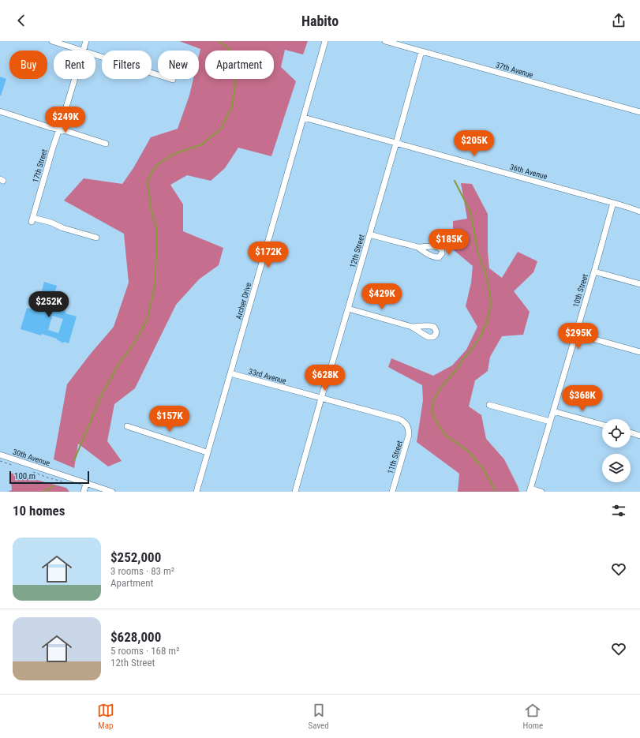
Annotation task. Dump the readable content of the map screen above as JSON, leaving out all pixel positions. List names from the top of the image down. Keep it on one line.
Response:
{"streets":{"street":["37th Avenue","17th Street","36th Avenue","12th Street","10th Street","Archer Drive","33rd Avenue","30th Avenue","11th Street"]},"crossings":[["37th Avenue","12th Street"],["36th Avenue","12th Street"],["36th Avenue","10th Street"],["36th Avenue","Archer Drive"],["12th Street","33rd Avenue"],["Archer Drive","33rd Avenue"],["33rd Avenue","11th Street"]],"scale_bar":"100 m","page":{"header":"Habito","chip":["Buy","Rent","Filters","New","Apartment"],"price":["$249K","$205K","$185K","$172K","$429K","$252K","$295K","$628K","$368K","$157K"],"scale":"100 m","heading":"10 homes","list":[{"name":"$252,000","note":"3 rooms · 83 m² · Apartment"},{"name":"$628,000","note":"5 rooms · 168 m² · 12th Street"}],"tabs":["Map","Saved","Home"]}}
